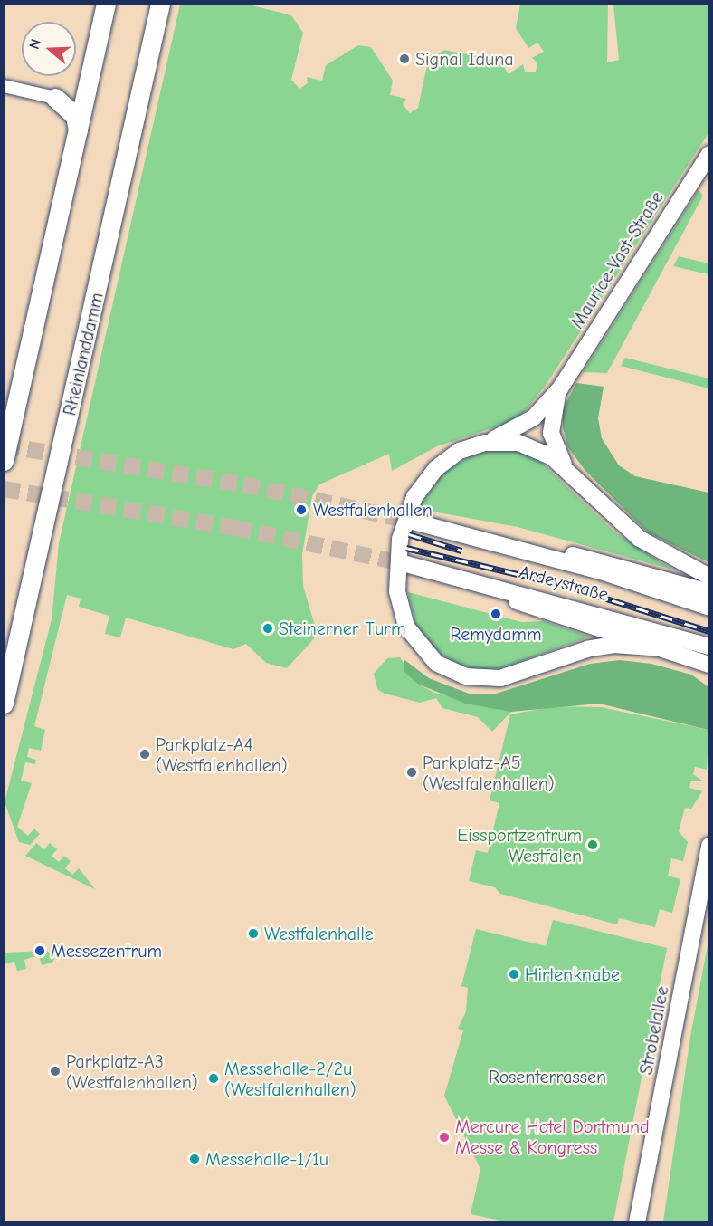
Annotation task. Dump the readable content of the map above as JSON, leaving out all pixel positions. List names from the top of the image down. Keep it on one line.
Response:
{"streets":{"main road":["Maurice-Vast-Straße","Rheinlanddamm","Ardeystraße","Strobelallee"]},"parks":["Rosenterrassen"],"places":["Signal Iduna","Westfalenhallen","Remydamm","Steinerner Turm","Parkplatz-A4 (Westfalenhallen)","Parkplatz-A5 (Westfalenhallen)","Eissportzentrum Westfalen","Westfalenhalle","Messezentrum","Hirtenknabe","Parkplatz-A3 (Westfalenhallen)","Messehalle-2/2u (Westfalenhallen)","Mercure Hotel Dortmund Messe & Kongress","Messehalle-1/1u"],"north":"left"}
